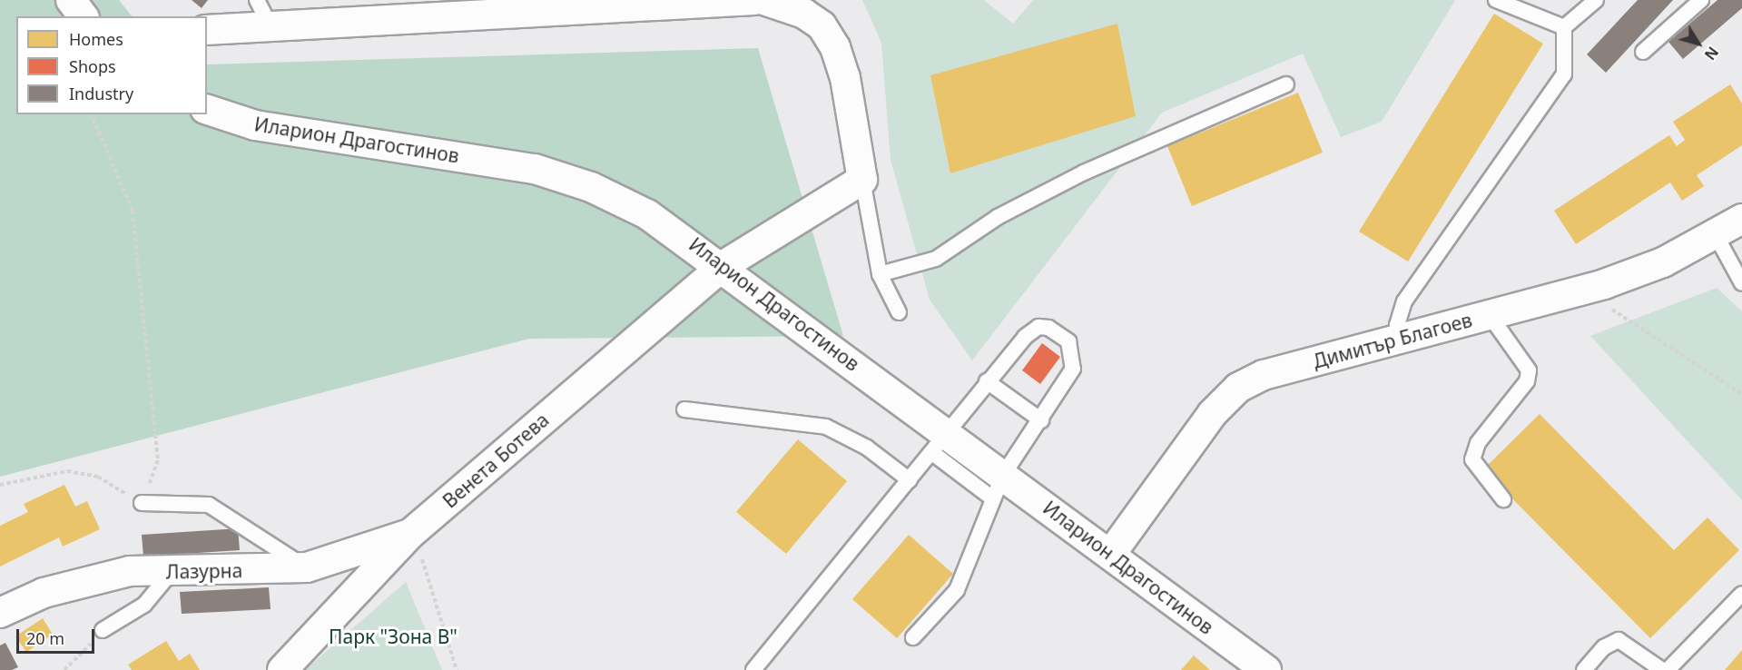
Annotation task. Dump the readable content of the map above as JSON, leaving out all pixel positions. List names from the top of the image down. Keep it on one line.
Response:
{"streets":{"street":["Иларион Драгостинов","Димитър Благоев","Венета Ботева","Лазурна"]},"crossings":[["Иларион Драгостинов","Димитър Благоев"],["Иларион Драгостинов","Венета Ботева"],["Венета Ботева","Лазурна"]],"parks":["Парк \"Зона В\""],"legend":["Homes","Shops","Industry"],"scale_bar":"20 m","north":"bottom right"}
